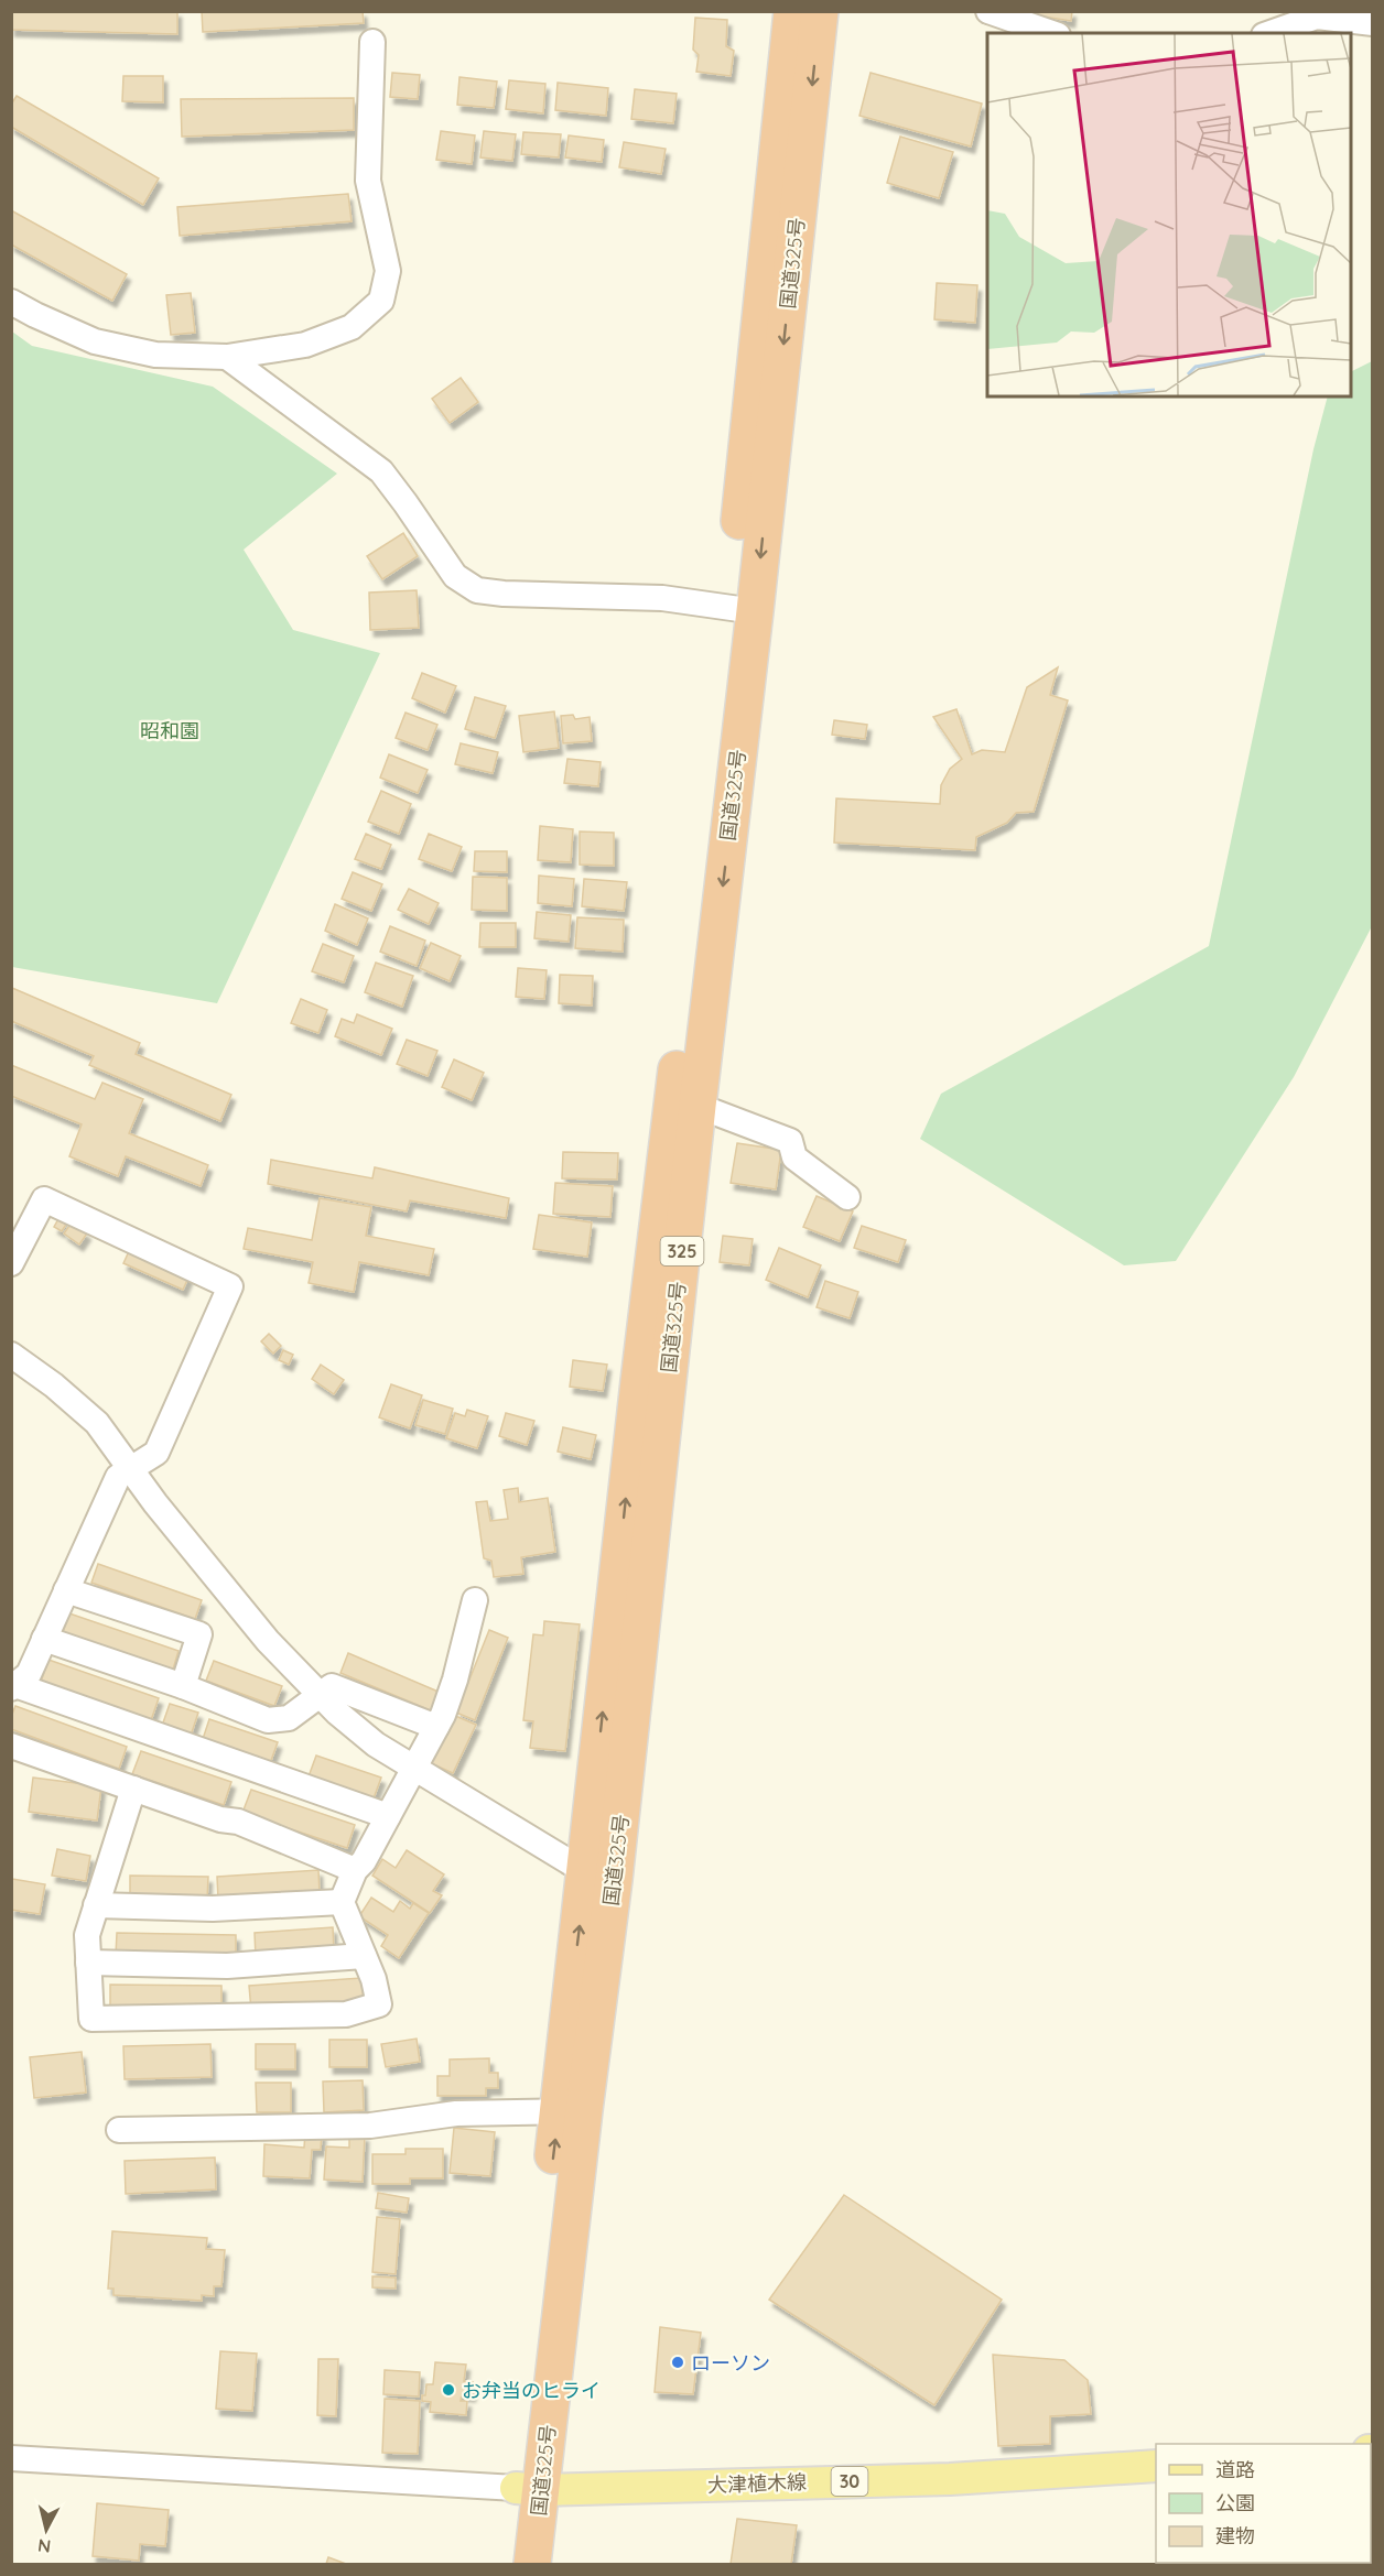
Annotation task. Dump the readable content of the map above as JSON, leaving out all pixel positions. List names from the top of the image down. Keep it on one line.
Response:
{"streets":{"highway":["国道325号","325"],"main road":["30","大津植木線"]},"crossings":[["国道325号","大津植木線"]],"parks":["昭和園"],"places":["ローソン","お弁当のヒライ"],"legend":["道路","公園","建物"],"north":"bottom"}
